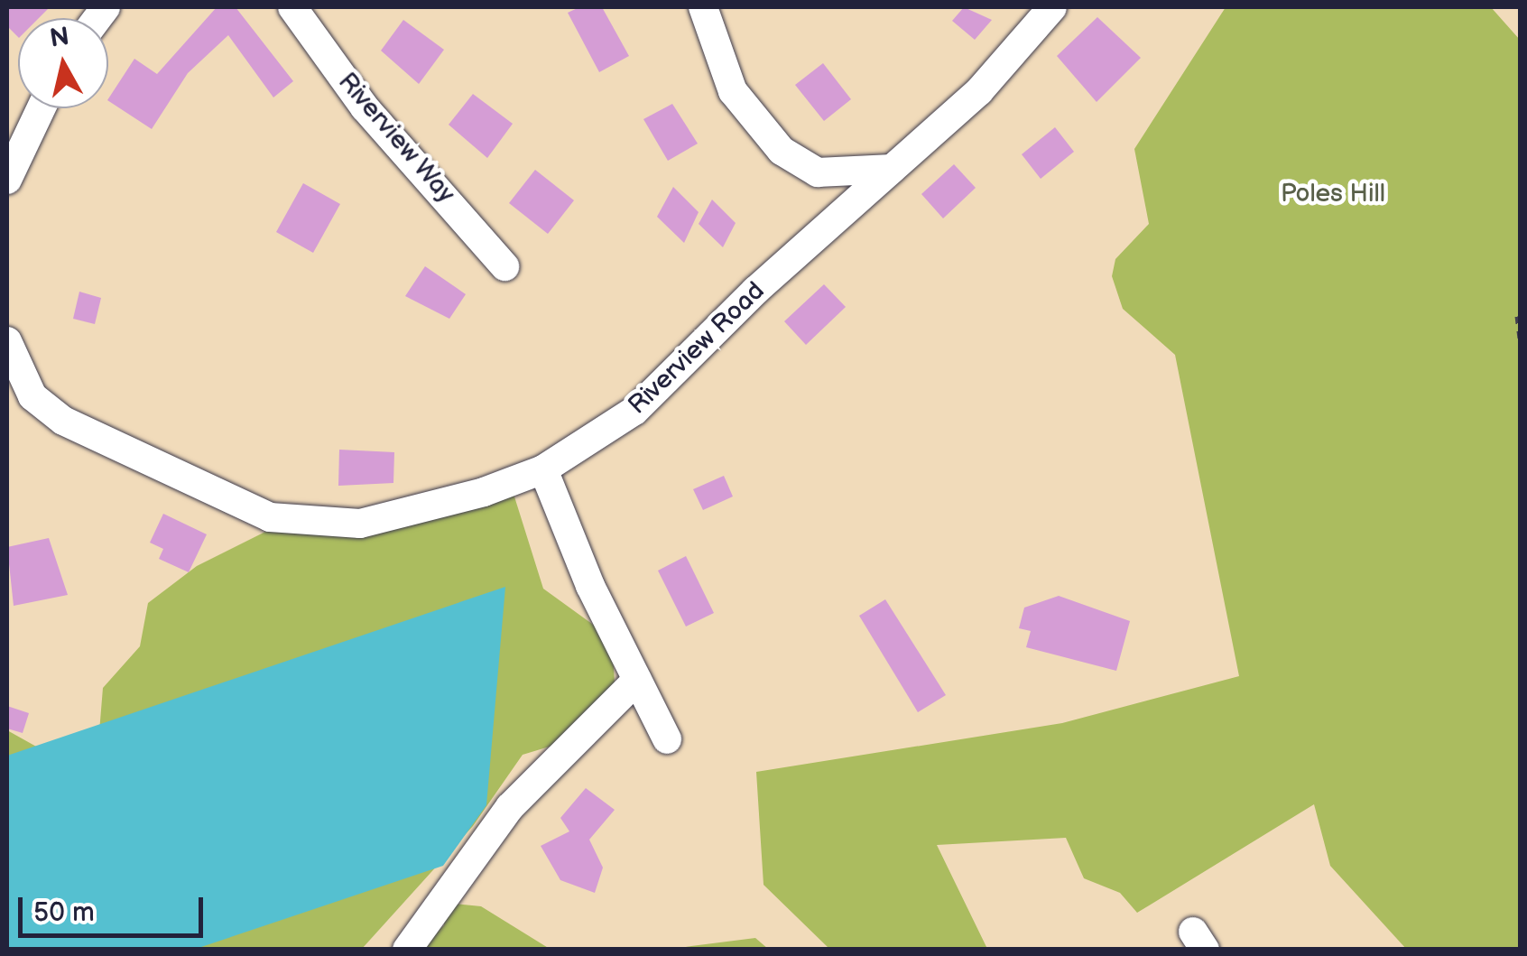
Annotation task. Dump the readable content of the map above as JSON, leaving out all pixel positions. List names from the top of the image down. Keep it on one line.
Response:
{"streets":{"street":["Riverview Way","Riverview Road"]},"parks":["Poles Hill"],"scale_bar":"50 m","north":"top"}
